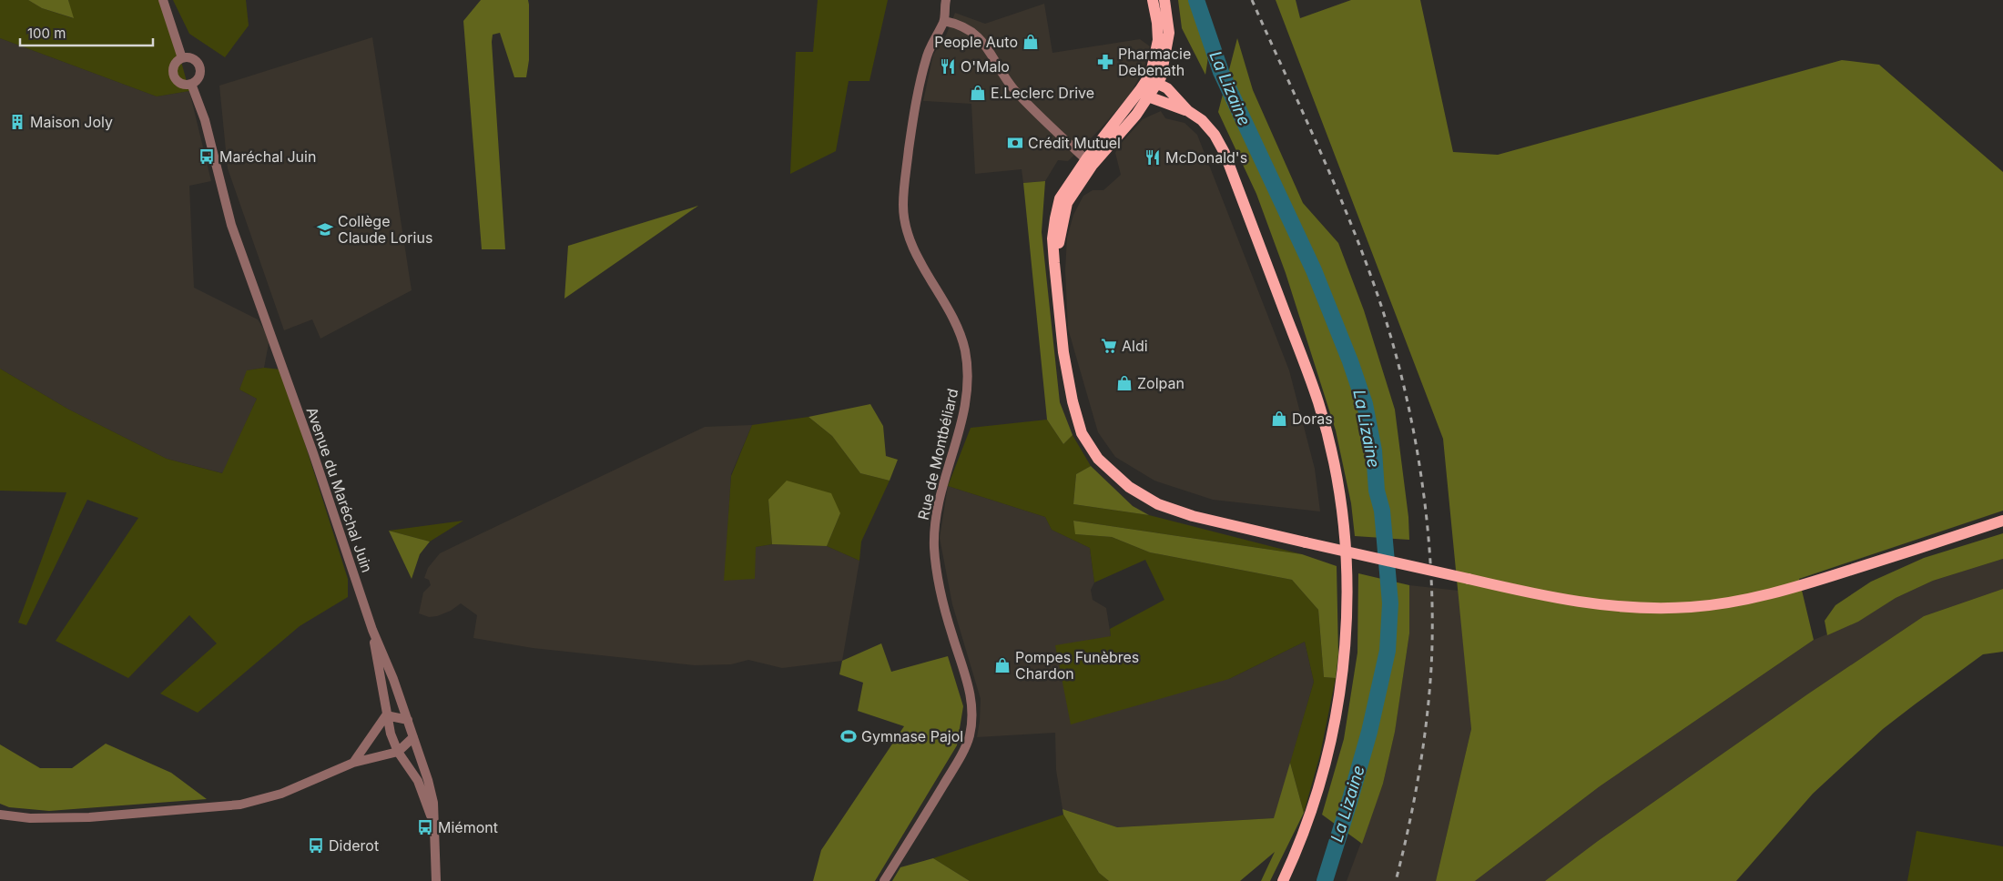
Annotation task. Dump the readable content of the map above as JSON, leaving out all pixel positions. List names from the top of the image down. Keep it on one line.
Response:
{"streets":{"street":["Rue de Montbéliard","Avenue du Maréchal Juin"]},"water":["La Lizaine"],"places":{"shop":["People Auto","E.Leclerc Drive","Zolpan","Doras","Pompes Funèbres Chardon"],"pharmacy":["Pharmacie Debenath"],"restaurant":["O'Malo","McDonald's"],"building":["Maison Joly"],"bank":["Crédit Mutuel"],"bus stop":["Maréchal Juin","Miémont","Diderot"],"school or university":["Collège Claude Lorius"],"supermarket":["Aldi"],"sports":["Gymnase Pajol"]},"scale_bar":"100 m"}
